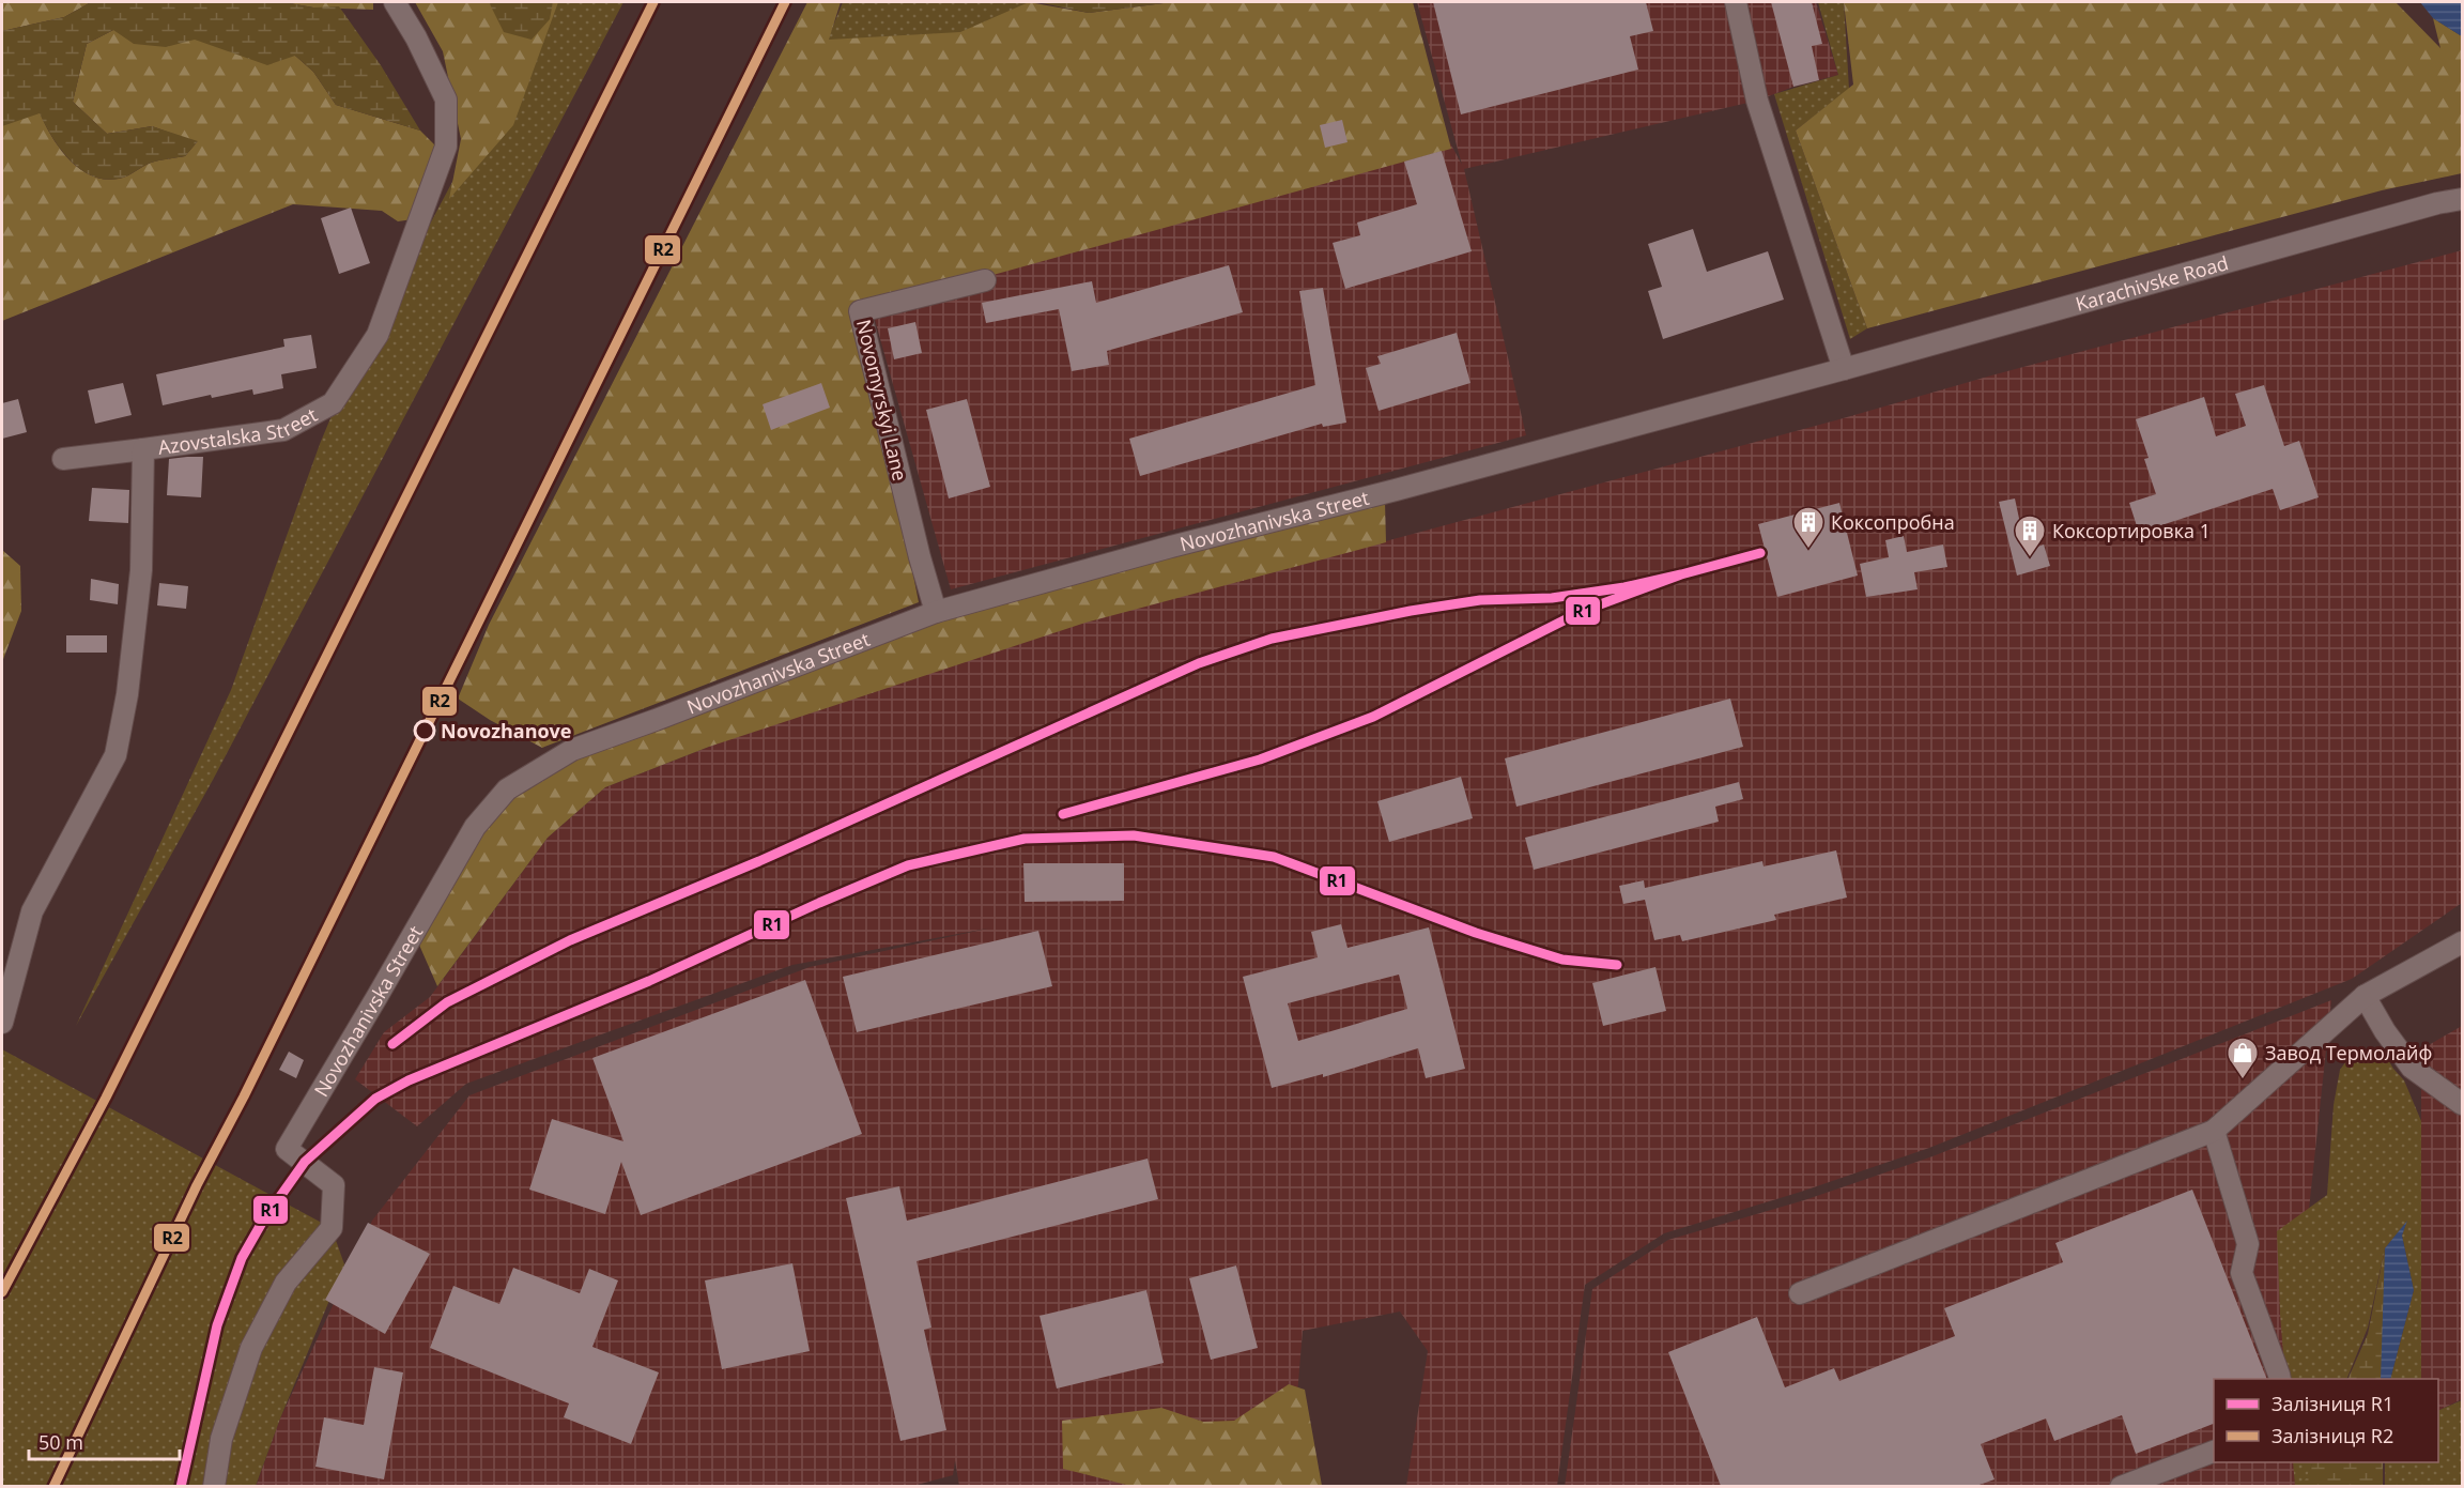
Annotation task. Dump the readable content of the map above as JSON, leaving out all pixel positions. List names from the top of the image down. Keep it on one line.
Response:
{"streets":{"street":["Karachivske Road","Novomyrskyi Lane","Azovstalska Street","Novozhanivska Street"]},"crossings":[["Karachivske Road","Novozhanivska Street"],["Novomyrskyi Lane","Novozhanivska Street"]],"places":{"building":["Коксопробна","Коксортировка 1"],"other":["Novozhanove"],"shop":["Завод Термолайф"]},"lines":["rail line R2","rail line R1"],"legend":["Залізниця R1","Залізниця R2"],"scale_bar":"50 m"}
